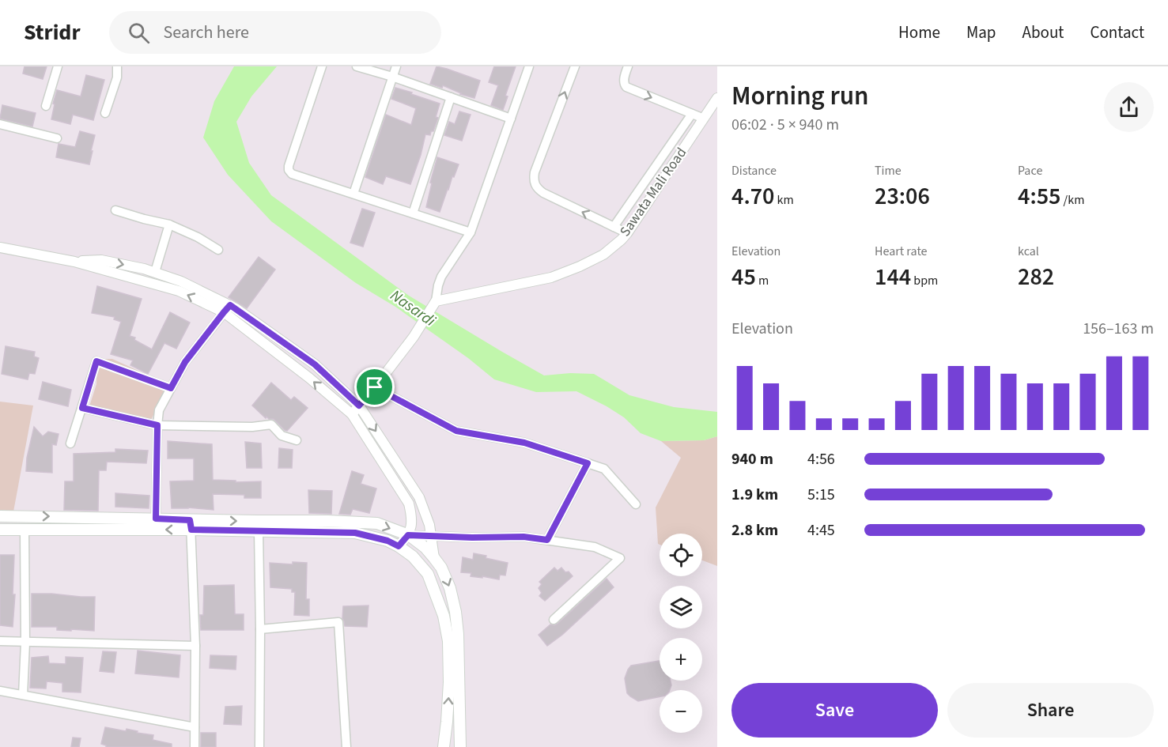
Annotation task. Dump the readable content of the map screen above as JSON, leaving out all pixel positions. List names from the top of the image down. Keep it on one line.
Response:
{"streets":{"street":["Sawata Mali Road"]},"water":["Nasardi"],"page":{"header":"Stridr","search":"Search here","nav":["Home","Map","About","Contact"],"heading":["Morning run","06:02 · 5 × 940 m"],"stats":[["Distance","4.70 km"],["Time","23:06"],["Pace","4:55 /km"],["Elevation","45 m"],["Heart rate","144 bpm"],["kcal","282"]],"chart":["Elevation","156–163 m"],"list":[{"name":"940 m","note":"4:56"},{"name":"1.9 km","note":"5:15"},{"name":"2.8 km","note":"4:45"}],"map_buttons":["+","−"],"buttons":["Save","Share"]}}
